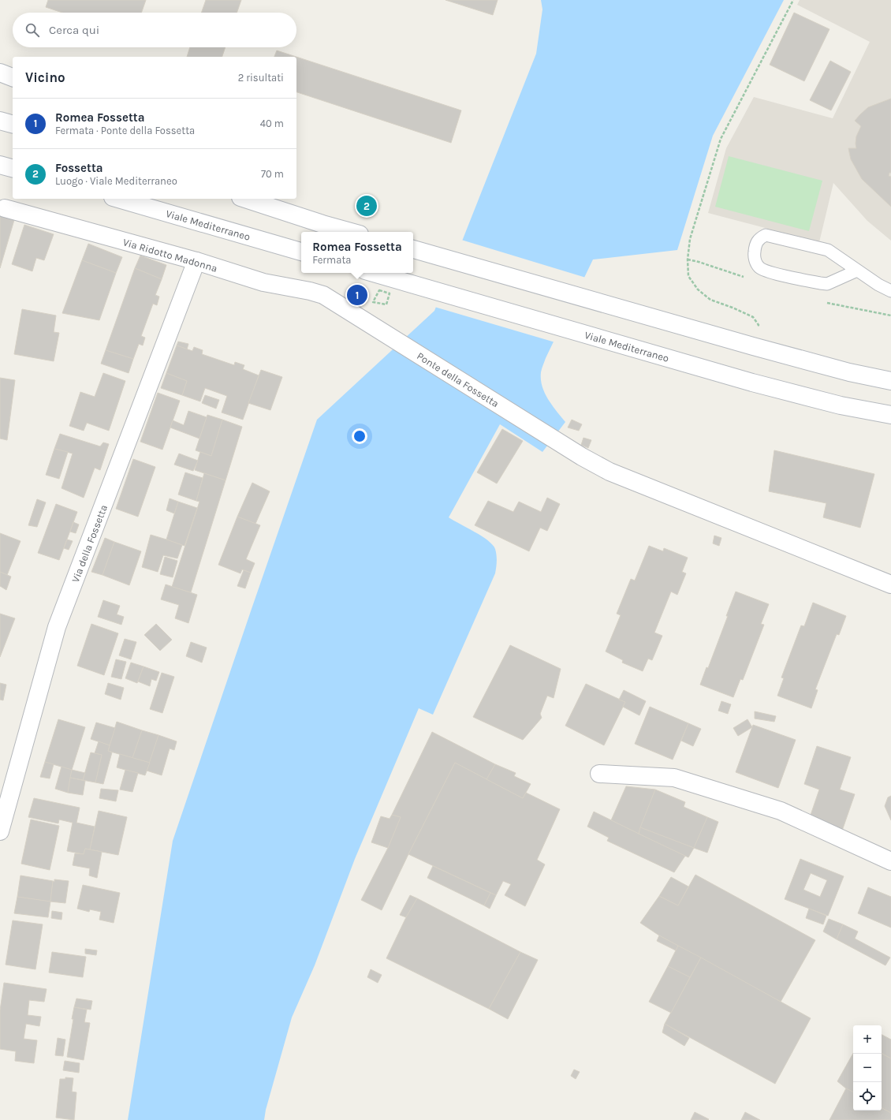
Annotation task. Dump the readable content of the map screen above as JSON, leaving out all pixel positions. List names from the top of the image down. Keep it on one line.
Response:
{"streets":{"street":["Viale Mediterraneo","Via Ridotto Madonna","Ponte della Fossetta","Via della Fossetta"]},"crossings":[["Via Ridotto Madonna","Ponte della Fossetta"],["Via Ridotto Madonna","Via della Fossetta"]],"page":{"search":"Cerca qui","heading":["Vicino","2 risultati"],"list":[{"mark":"1","name":"Romea Fossetta","note":"Fermata · Ponte della Fossetta","value":"40 m"},{"mark":"2","name":"Fossetta","note":"Luogo · Viale Mediterraneo","value":"70 m"}],"pins":["2","1"],"popup":["Romea Fossetta","Fermata"],"map_buttons":["+","−"]}}
